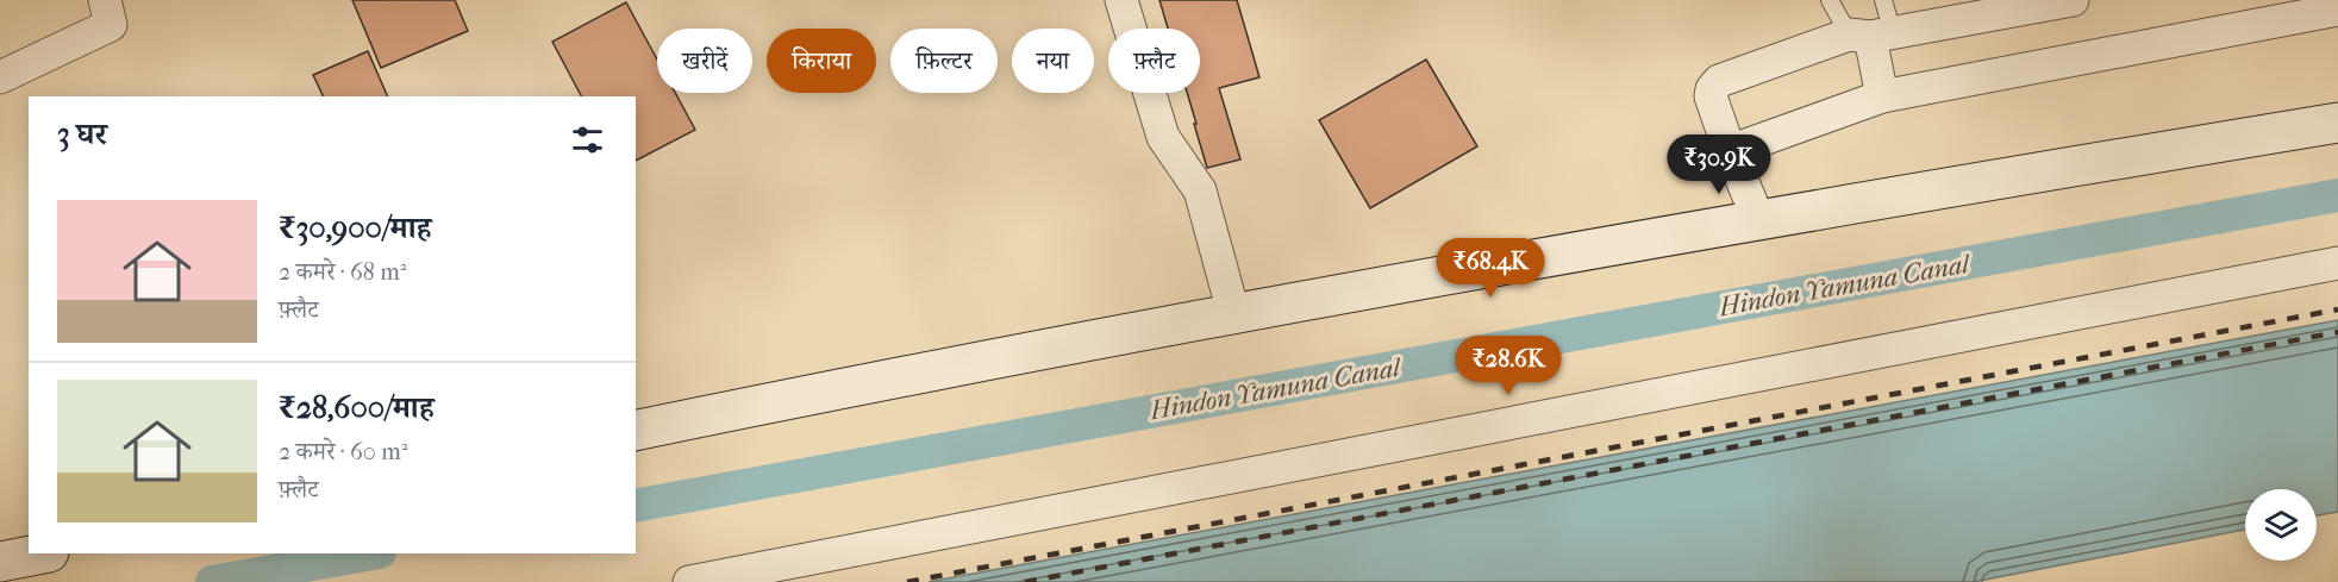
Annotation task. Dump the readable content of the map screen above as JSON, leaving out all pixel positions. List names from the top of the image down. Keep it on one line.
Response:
{"water":["Hindon Yamuna Canal"],"page":{"chip":["खरीदें","किराया","फ़िल्टर","नया","फ़्लैट"],"heading":"3 घर","price":["₹30.9K","₹68.4K","₹28.6K"],"list":[{"name":"₹30,900/माह","note":"2 कमरे · 68 m² · फ़्लैट"},{"name":"₹28,600/माह","note":"2 कमरे · 60 m² · फ़्लैट"}]}}
